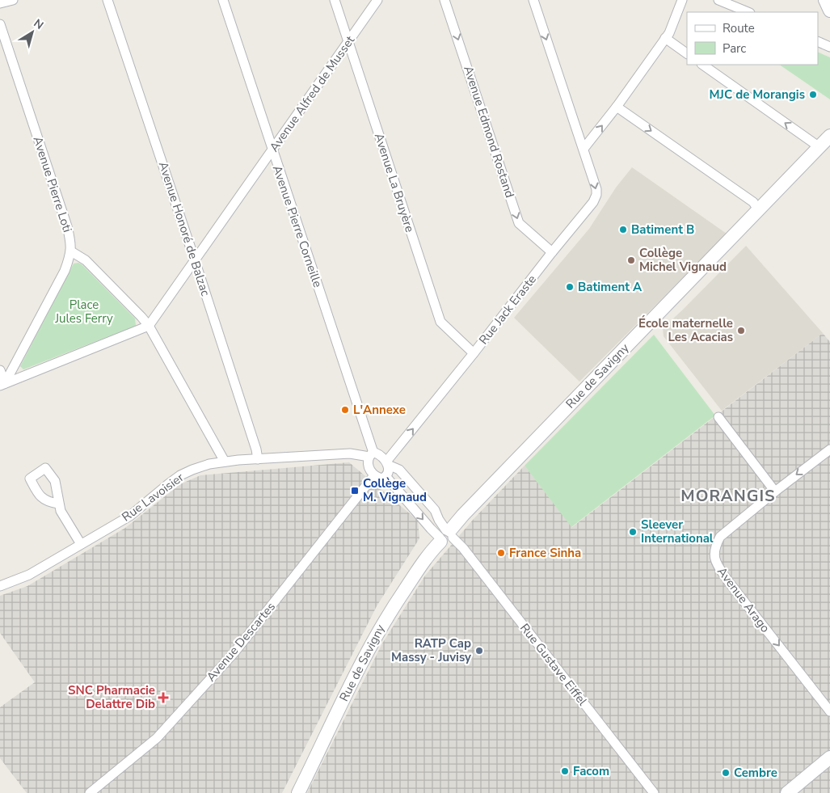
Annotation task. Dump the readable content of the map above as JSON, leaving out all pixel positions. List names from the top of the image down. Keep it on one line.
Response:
{"streets":{"street":["Avenue Alfred de Musset","Avenue Edmond Rostand","Avenue La Bruyère","Avenue Pierre Loti","Avenue Pierre Corneille","Avenue Honoré de Balzac","Rue Jack Eraste","Rue de Savigny","Rue Lavoisier","Avenue Arago","Avenue Descartes","Rue Gustave Eiffel"]},"crossings":[["Avenue Alfred de Musset","Avenue La Bruyère"],["Avenue Alfred de Musset","Avenue Pierre Corneille"],["Avenue Alfred de Musset","Avenue Honoré de Balzac"],["Avenue Edmond Rostand","Rue Jack Eraste"],["Avenue La Bruyère","Rue Jack Eraste"],["Avenue Pierre Corneille","Rue Jack Eraste"],["Avenue Pierre Corneille","Rue Lavoisier"],["Avenue Pierre Corneille","Avenue Descartes"],["Avenue Honoré de Balzac","Rue Lavoisier"],["Rue Jack Eraste","Rue Lavoisier"],["Rue Jack Eraste","Avenue Descartes"],["Rue de Savigny","Rue Gustave Eiffel"],["Rue Lavoisier","Avenue Descartes"]],"one_way":["Avenue Edmond Rostand"],"districts":["MORANGIS"],"parks":["Place Jules Ferry"],"places":{"other":["MJC de Morangis","Batiment B","Collège Michel Vignaud","Batiment A","École maternelle Les Acacias","L'Annexe","Sleever International","France Sinha","RATP Cap Massy - Juvisy","Facom","Cembre"],"transit":["Collège M. Vignaud"],"health":["SNC Pharmacie Delattre Dib"]},"legend":["Route","Parc"],"north":"top right"}
